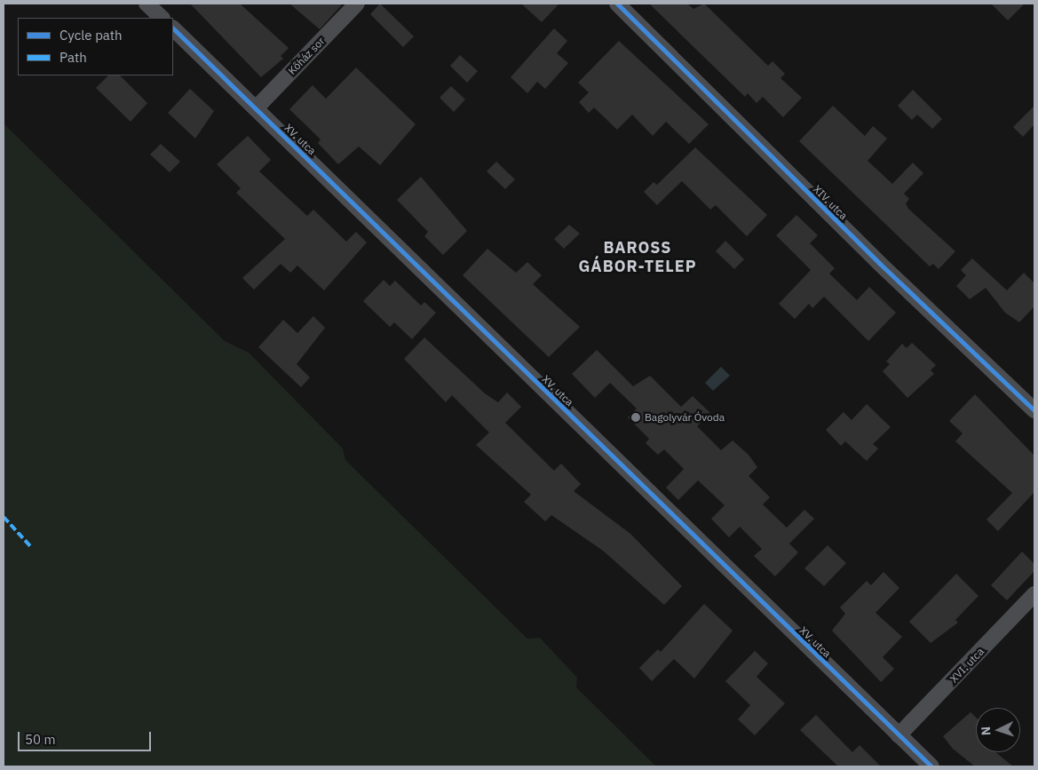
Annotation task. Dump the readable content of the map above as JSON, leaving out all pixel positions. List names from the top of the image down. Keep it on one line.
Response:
{"streets":{"street":["Kőház sor","XV. utca","XIV. utca","XVI. utca"]},"crossings":[["Kőház sor","XV. utca"],["XV. utca","XVI. utca"]],"districts":["BAROSS GÁBOR-TELEP"],"places":["Bagolyvár Óvoda"],"legend":["Cycle path","Path"],"scale_bar":"50 m","north":"left"}
